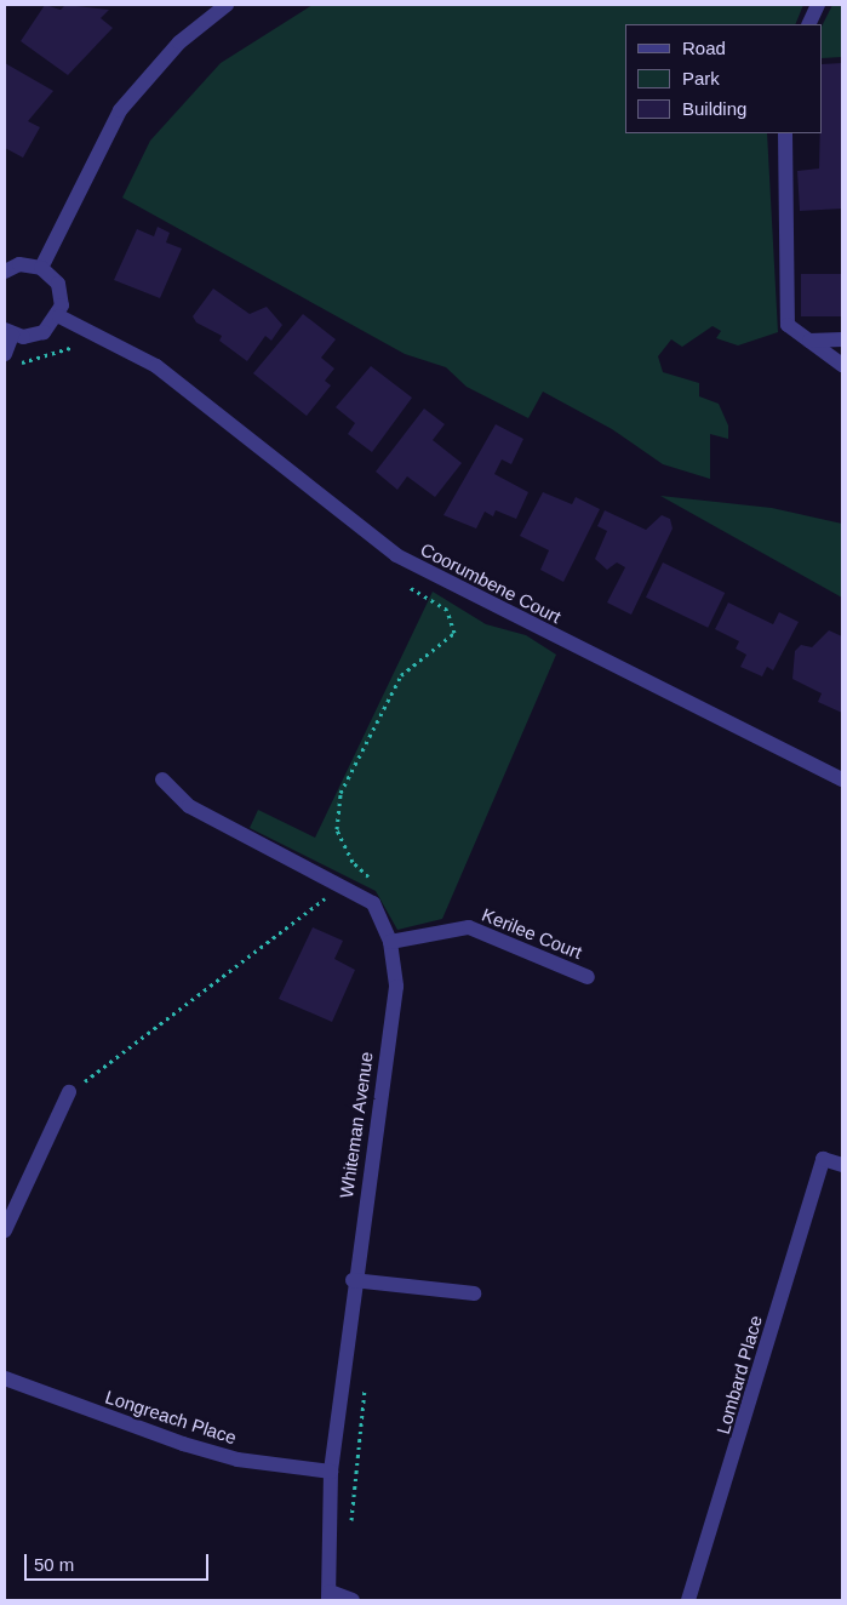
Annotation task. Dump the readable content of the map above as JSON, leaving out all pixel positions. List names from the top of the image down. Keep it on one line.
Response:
{"streets":{"street":["Coorumbene Court","Kerilee Court","Whiteman Avenue","Lombard Place","Longreach Place"]},"crossings":[["Kerilee Court","Whiteman Avenue"],["Whiteman Avenue","Longreach Place"]],"legend":["Road","Park","Building"],"scale_bar":"50 m"}
